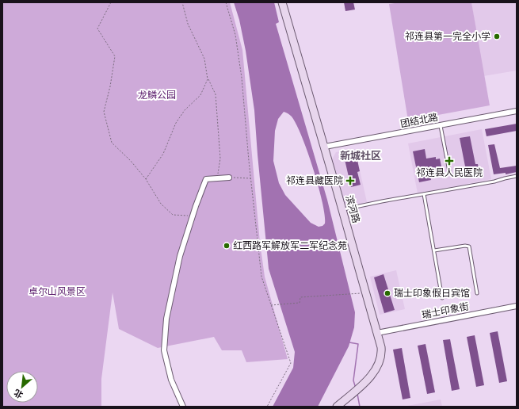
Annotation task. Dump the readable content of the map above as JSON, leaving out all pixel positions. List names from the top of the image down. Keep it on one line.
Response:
{"streets":{"street":["团结北路","滨河路","瑞士印象街"]},"crossings":[["团结北路","滨河路"],["滨河路","瑞士印象街"]],"districts":["新城社区"],"parks":["龙鳞公园","卓尔山风景区"],"places":{"other":["祁连县第一完全小学","红西路军解放军二军纪念苑","瑞士印象假日宾馆"],"health":["祁连县人民医院","祁连县藏医院"]},"north":"bottom left"}
